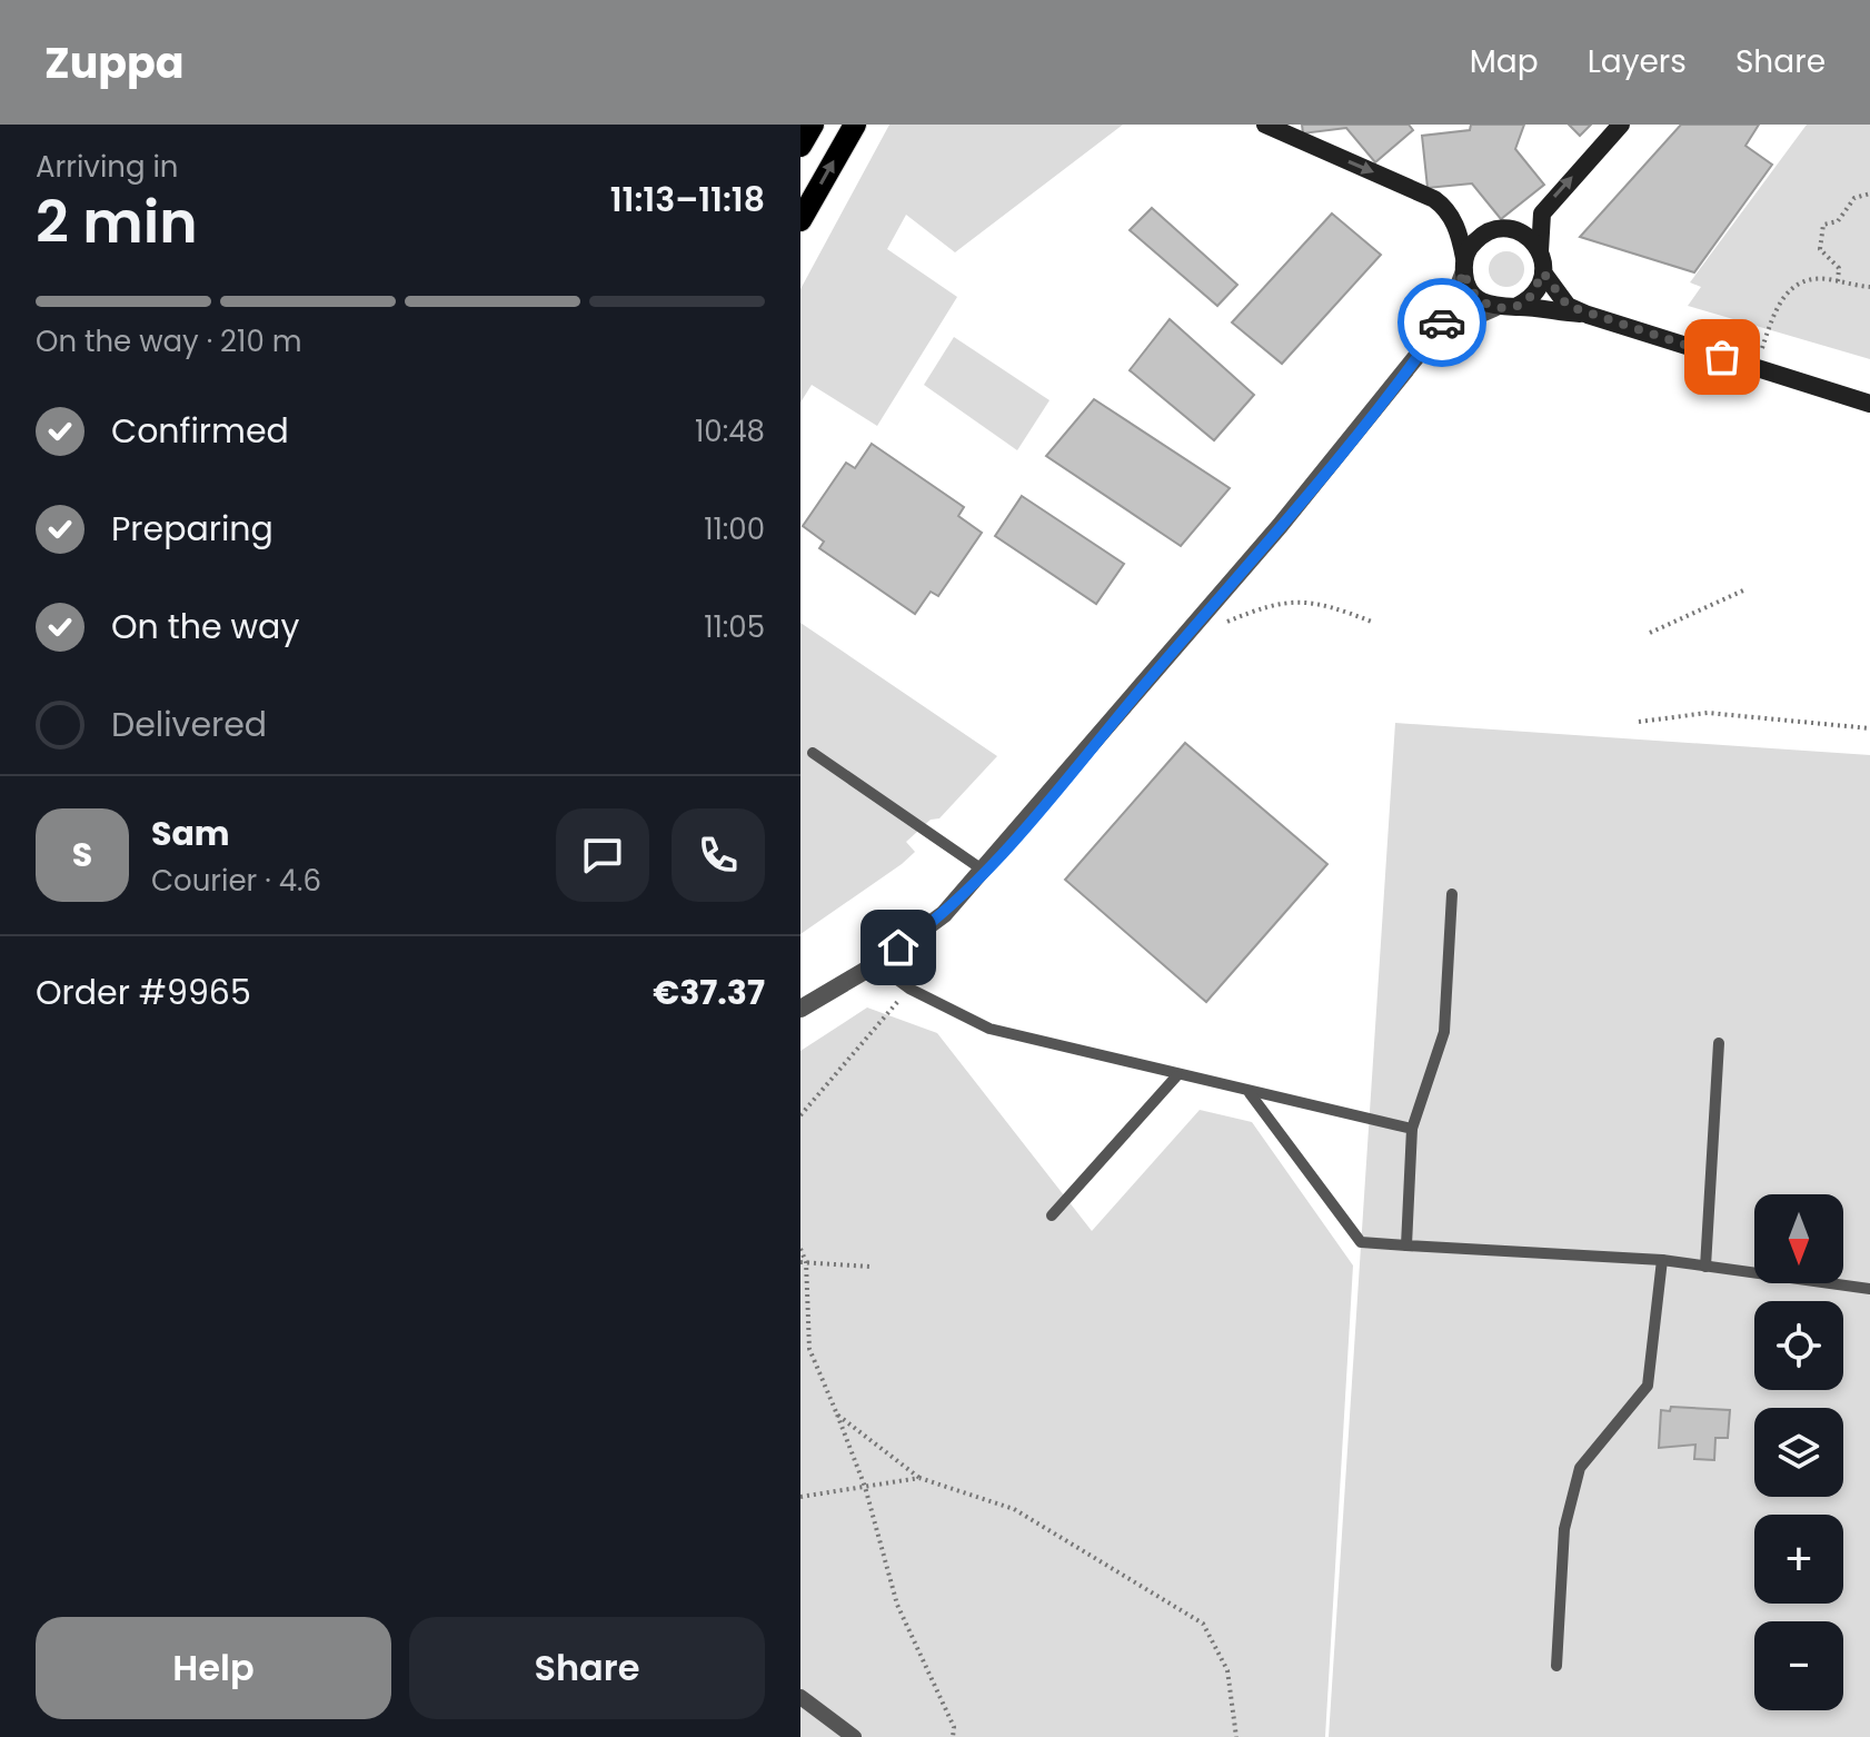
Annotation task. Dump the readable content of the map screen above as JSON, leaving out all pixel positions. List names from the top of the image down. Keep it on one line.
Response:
{"north":"bottom","page":{"header":"Zuppa","nav":["Map","Layers","Share"],"heading":["2 min","Arriving in","11:13–11:18"],"panel":["Sam","Courier · 4.6","Order #9965","€37.37"],"bar":"On the way · 210 m","list":[["Confirmed","10:48"],["Preparing","11:00"],["On the way","11:05"],"Delivered"],"round":"S","map_buttons":["+","−"],"buttons":["Help","Share"]}}
